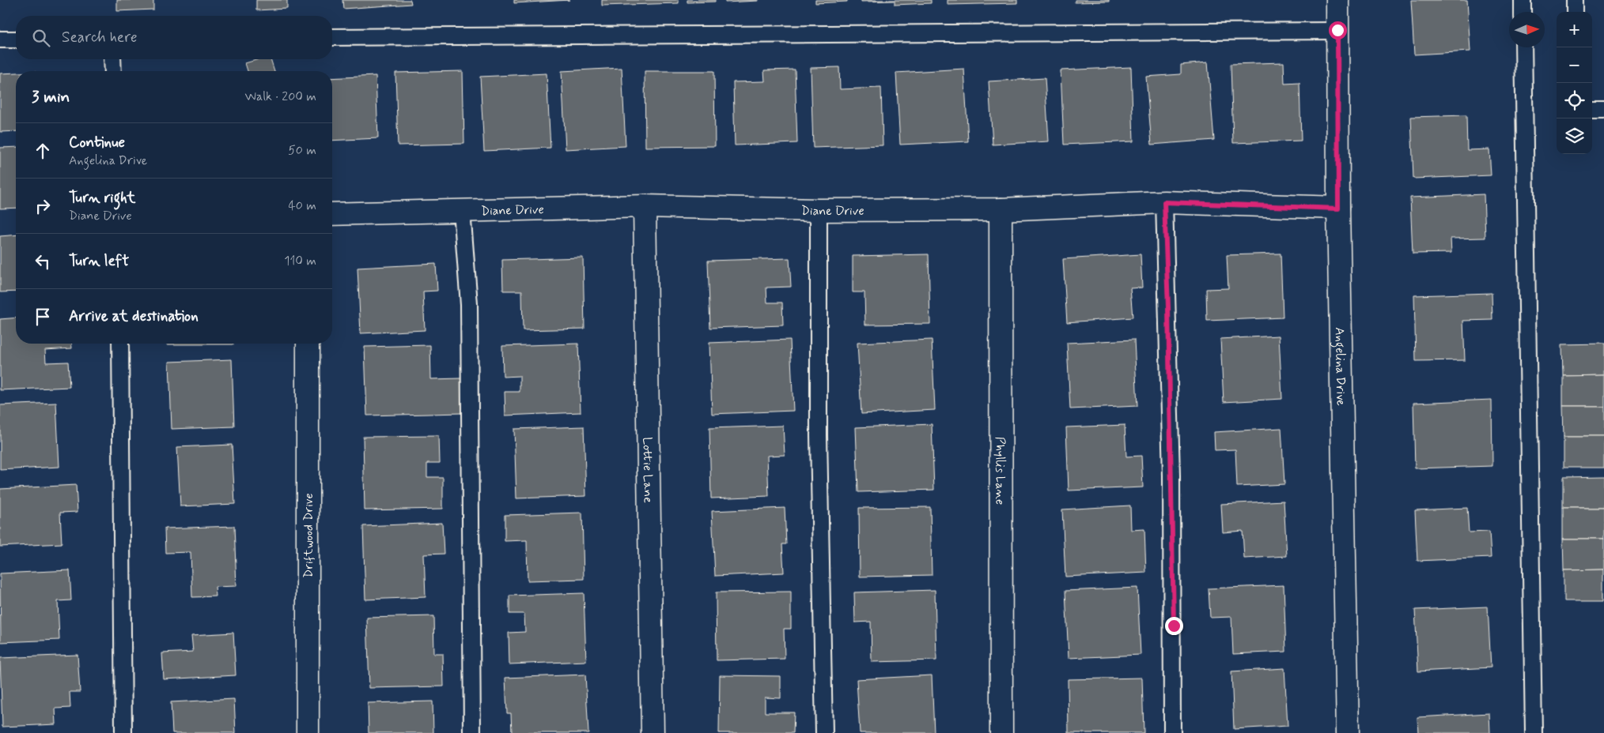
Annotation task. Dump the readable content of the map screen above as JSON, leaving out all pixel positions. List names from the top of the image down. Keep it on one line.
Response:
{"streets":{"street":["Diane Drive","Angelina Drive","Lottie Lane","Phyllis Lane","Driftwood Drive"]},"crossings":[["Diane Drive","Angelina Drive"],["Diane Drive","Lottie Lane"],["Diane Drive","Phyllis Lane"]],"north":"right","page":{"map_buttons":["+","−"],"search":"Search here","heading":["3 min","Walk · 200 m"],"list":[["Continue","Angelina Drive","50 m"],["Turn right","Diane Drive","40 m"],["Turn left","110 m"],"Arrive at destination"]}}
